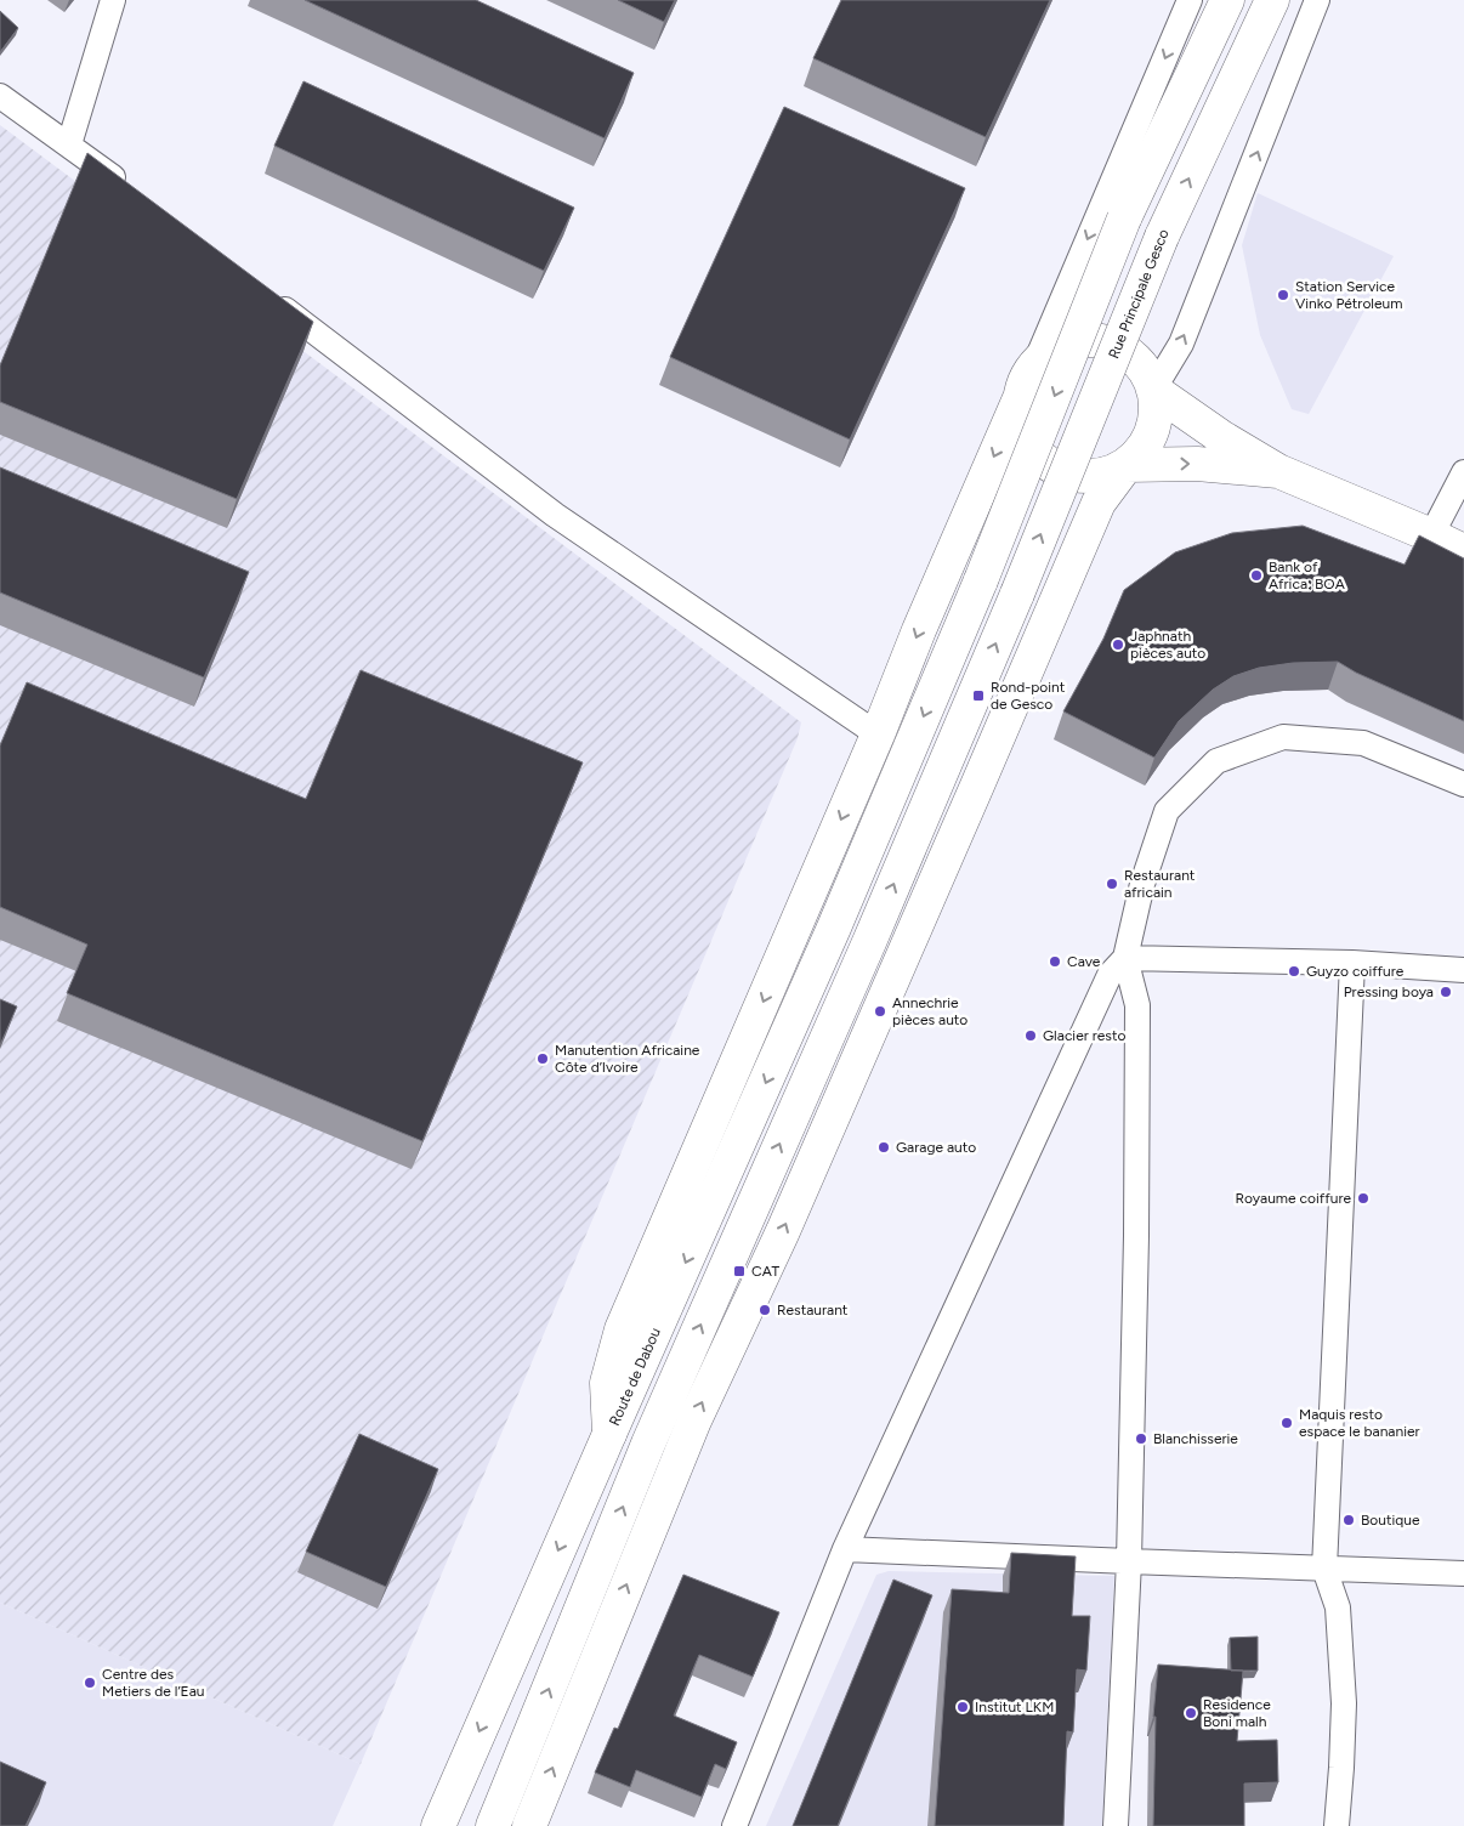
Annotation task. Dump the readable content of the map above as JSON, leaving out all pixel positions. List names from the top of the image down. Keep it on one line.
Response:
{"streets":{"main road":["Rue Principale Gesco","Route de Dabou"]},"places":{"other":["Station Service Vinko Pétroleum","Bank of Africa: BOA","Japhnath pièces auto","Restaurant africain","Cave","Guyzo coiffure","Pressing boya","Annechrie pièces auto","Glacier resto","Manutention Africaine Côte d’Ivoire","Garage auto","Royaume coiffure","Restaurant","Maquis resto espace le bananier","Blanchisserie","Boutique","Centre des Metiers de l’Eau","Institut LKM","Residence Boni malh"],"transit":["Rond-point de Gesco","CAT"]}}
